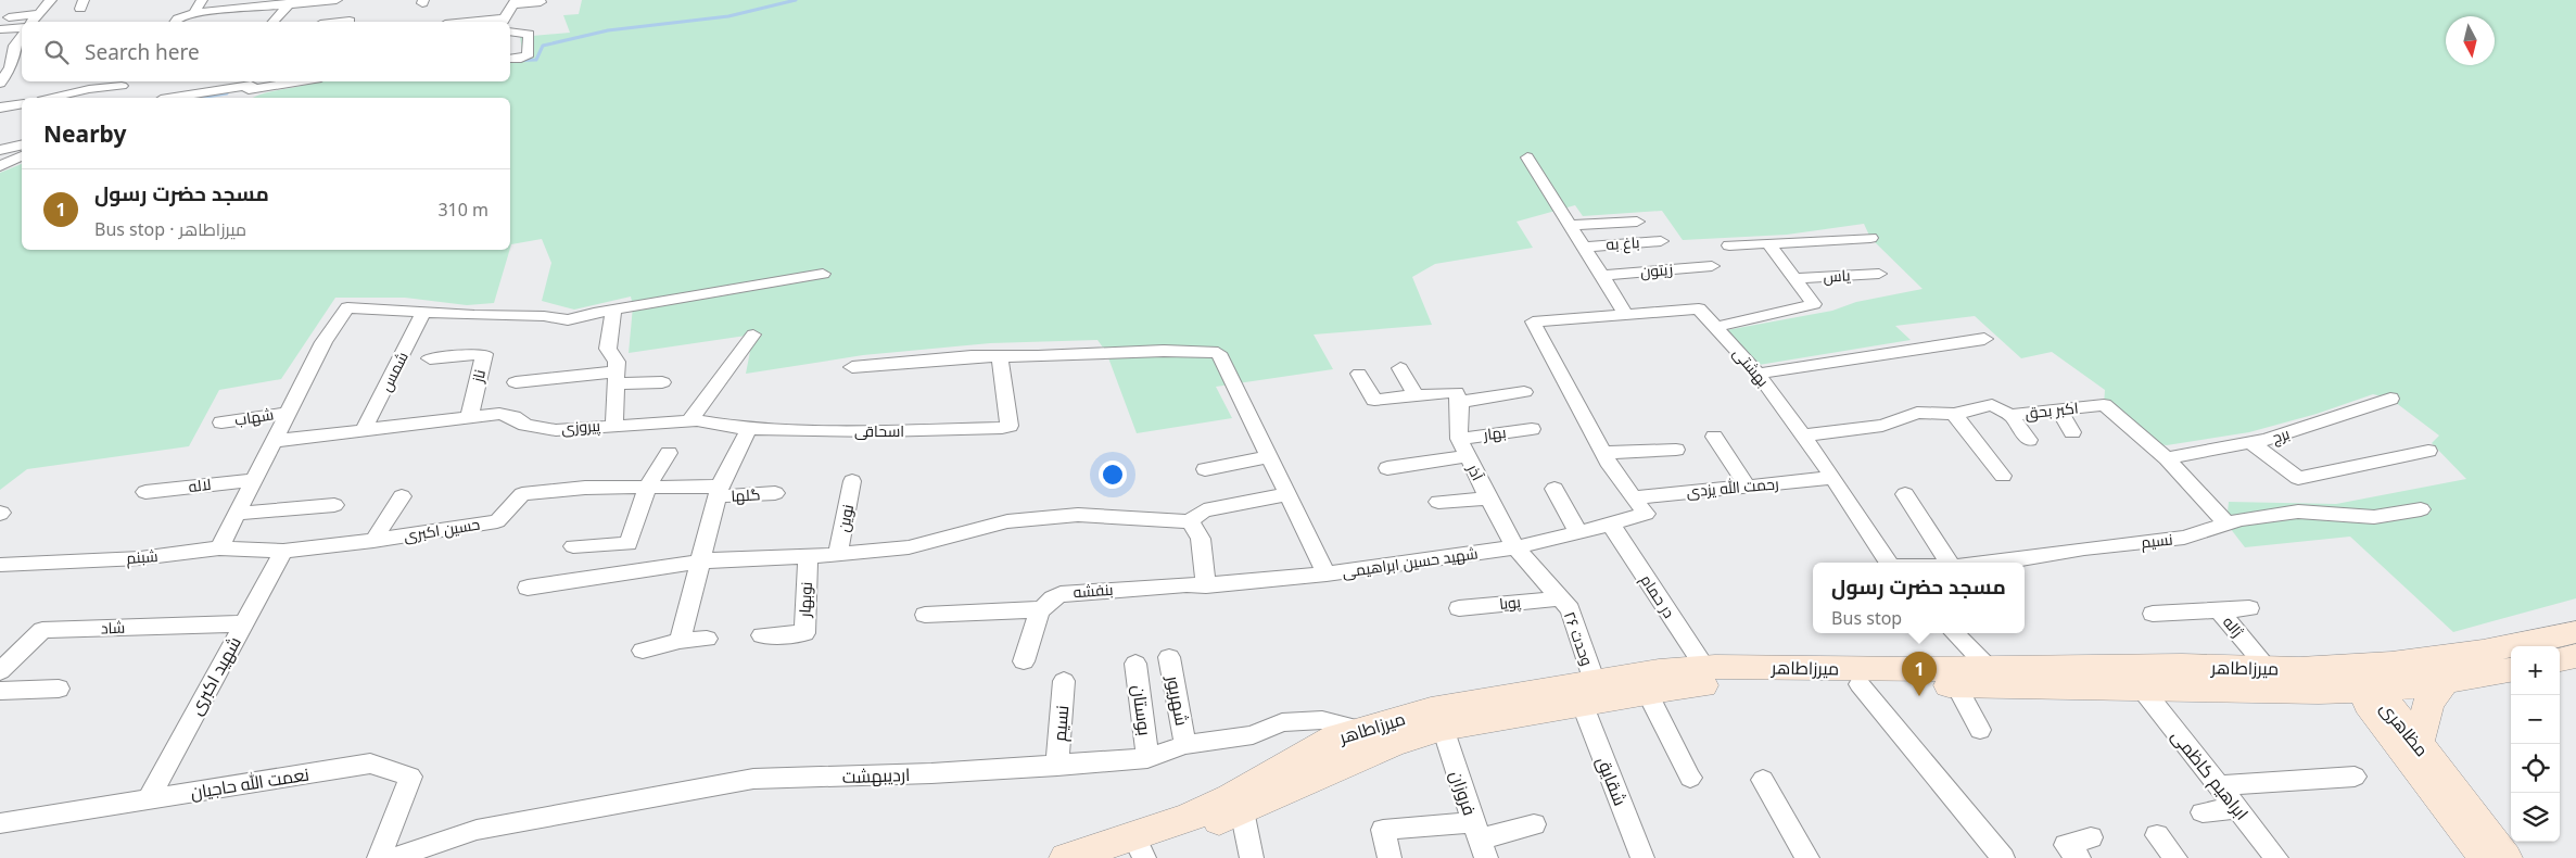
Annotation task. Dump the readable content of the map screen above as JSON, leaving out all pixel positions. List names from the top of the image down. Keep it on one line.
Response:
{"streets":{"main road":["میرزاطاهر","مظاهری"],"street":["باغ به","زيتون","یاس","بهشتی","شمس","ناز","اکبر بحق","شهاب","پیروزی","اسحاقی","بهار","برج","آذر","لاله","رحمت الله یزدی","گلها","نوین","حسین اکبری","نسیم","شبنم","شهید حسین ابراهیمی","بنفشه","در حمام","نوبهار","پویا","ژاله","شاد","وحدت ۲۶","شهید اکبری","شهریور","بوستان","ابراهیم کاظمی","اردیبهشت","شقایق","نعمت الله حاجیان","فروزان"]},"crossings":[["بهشتی","اکبر بحق"],["بهشتی","رحمت الله یزدی"],["شمس","پیروزی"],["ناز","پیروزی"],["اکبر بحق","برج"],["اکبر بحق","نسیم"],["پیروزی","اسحاقی"],["بهار","آذر"],["آذر","شهید حسین ابراهیمی"],["آذر","وحدت ۲۶"],["رحمت الله یزدی","شهید حسین ابراهیمی"],["گلها","حسین اکبری"],["حسین اکبری","شبنم"],["حسین اکبری","شهید اکبری"],["نسیم","اردیبهشت"],["شبنم","شهید اکبری"],["شهید حسین ابراهیمی","بنفشه"],["شهید حسین ابراهیمی","در حمام"],["شهید حسین ابراهیمی","وحدت ۲۶"],["در حمام","میرزاطاهر"],["پویا","وحدت ۲۶"],["ژاله","میرزاطاهر"],["شاد","شهید اکبری"],["وحدت ۲۶","میرزاطاهر"],["وحدت ۲۶","شقایق"],["میرزاطاهر","مظاهری"],["میرزاطاهر","ابراهیم کاظمی"],["میرزاطاهر","اردیبهشت"],["میرزاطاهر","شقایق"],["میرزاطاهر","فروزان"],["شهید اکبری","نعمت الله حاجیان"],["شهریور","اردیبهشت"],["بوستان","اردیبهشت"]],"north":"bottom","page":{"search":"Search here","heading":"Nearby","list":[{"mark":"1","name":"مسجد حضرت رسول","note":"Bus stop · میرزاطاهر","value":"310 m"}],"popup":["مسجد حضرت رسول","Bus stop"],"map_buttons":["+","−"],"pins":"1"}}
